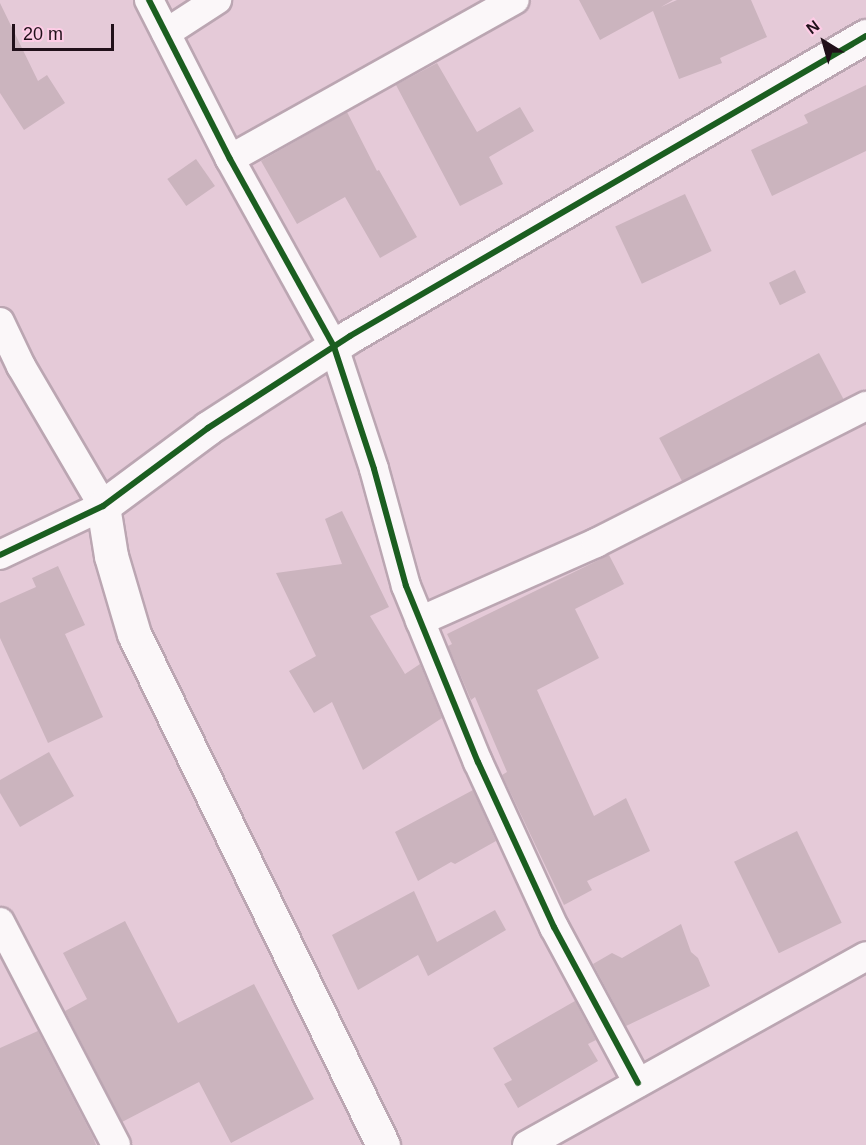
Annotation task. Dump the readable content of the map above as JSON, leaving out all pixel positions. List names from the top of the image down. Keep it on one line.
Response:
{"scale_bar":"20 m","north":"top left"}
